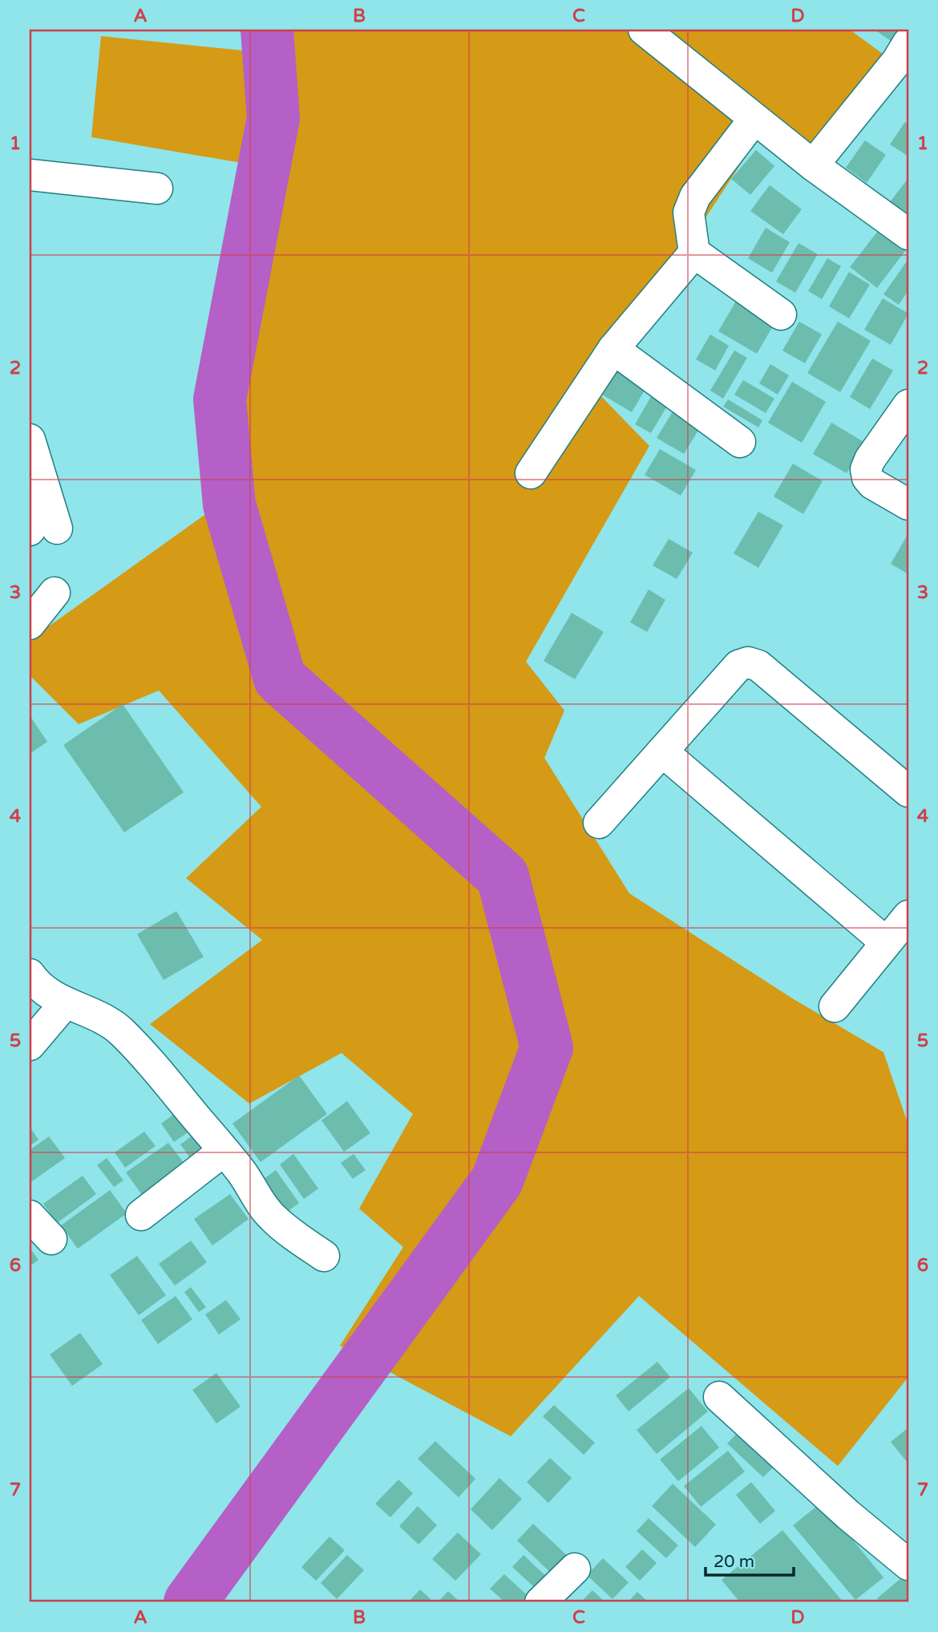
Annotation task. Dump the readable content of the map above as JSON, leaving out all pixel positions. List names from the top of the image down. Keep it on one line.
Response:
{"scale_bar":"20 m","grid":{"columns":["A","B","C","D"],"rows":["1","2","3","4","5","6","7"]}}
